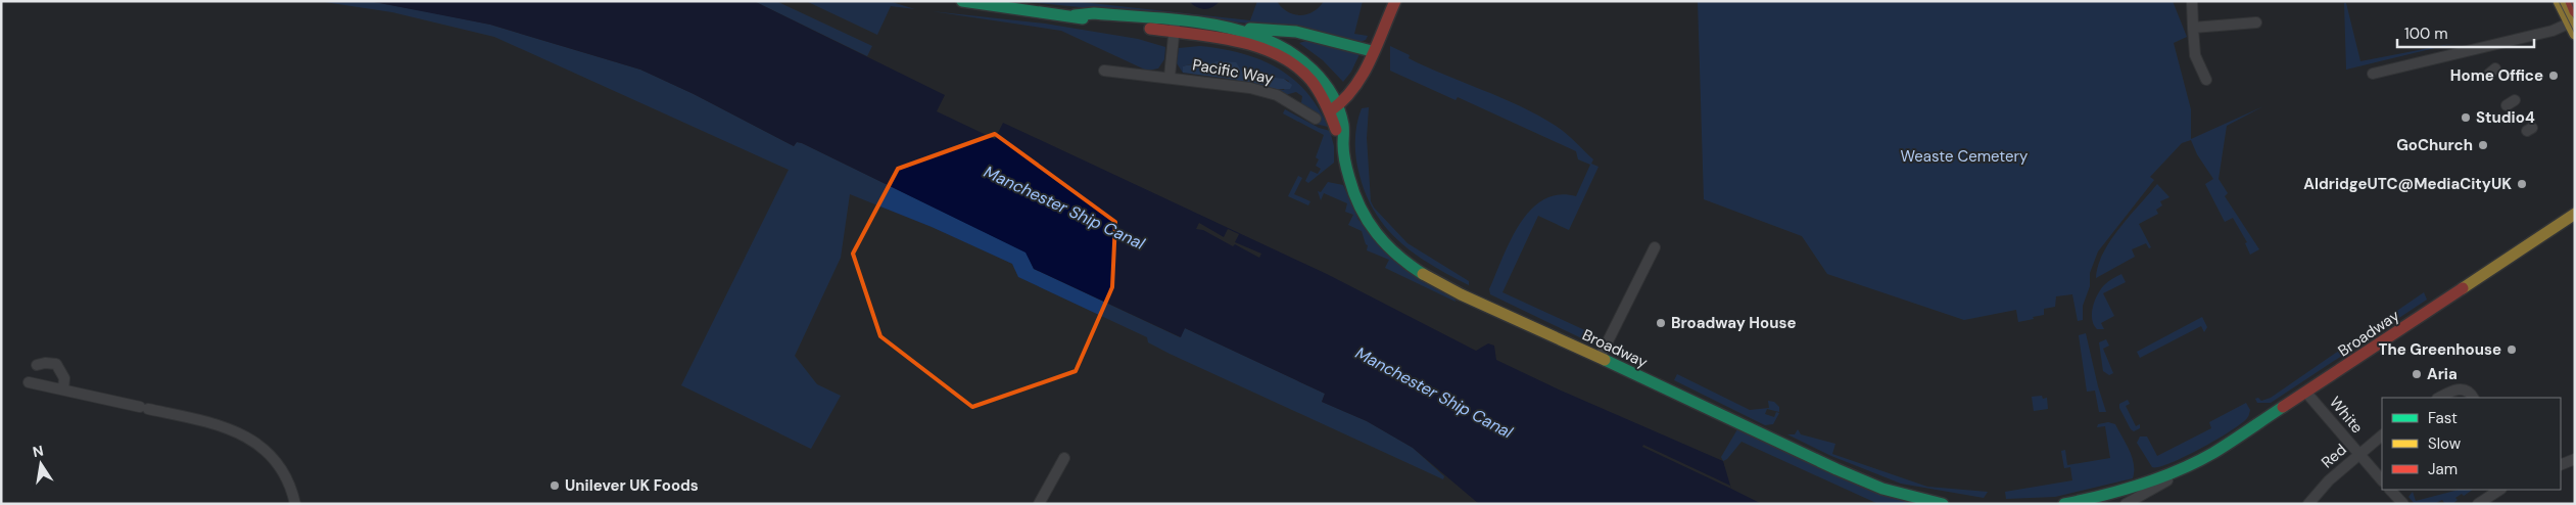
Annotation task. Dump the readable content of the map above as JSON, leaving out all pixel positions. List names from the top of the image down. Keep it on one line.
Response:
{"streets":{"street":["Pacific Way","Broadway","White","Red"]},"crossings":[["Broadway","White"],["White","Red"]],"water":["Manchester Ship Canal"],"parks":["Weaste Cemetery"],"places":["Home Office","Studio4","GoChurch","AldridgeUTC@MediaCityUK","Broadway House","The Greenhouse","Aria","Unilever UK Foods"],"legend":["Fast","Slow","Jam"],"scale_bar":"100 m","north":"top"}
